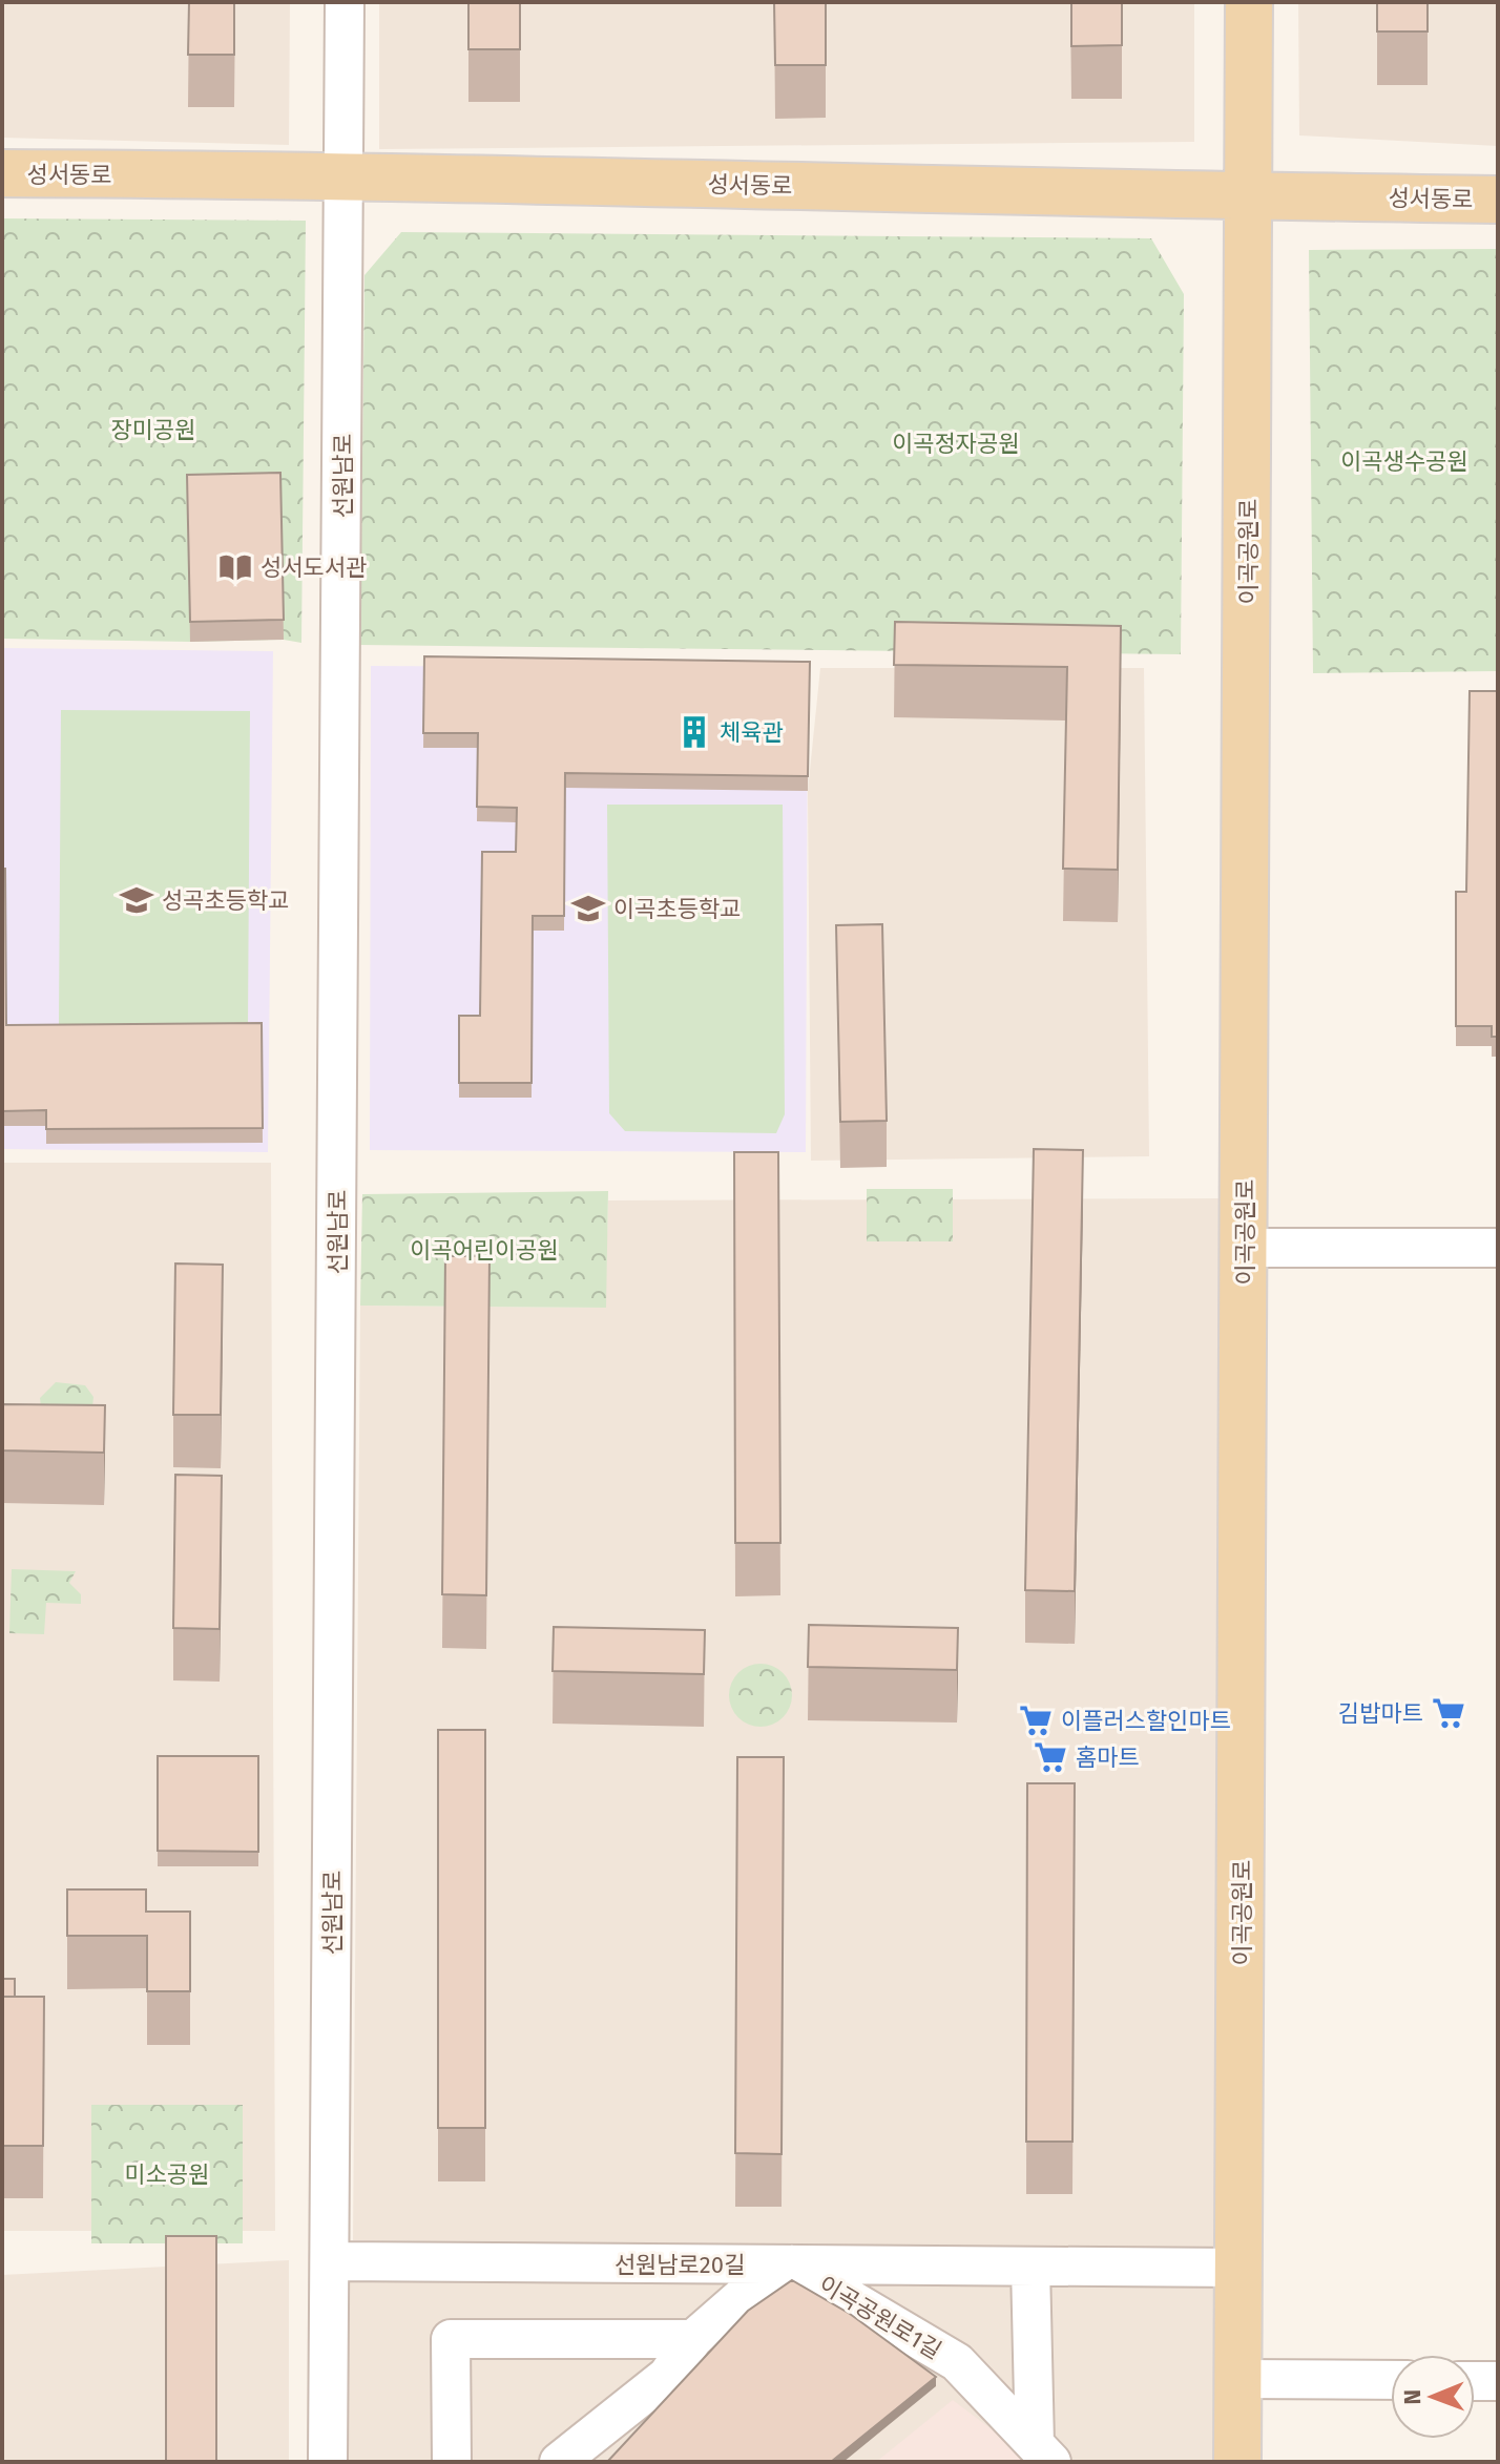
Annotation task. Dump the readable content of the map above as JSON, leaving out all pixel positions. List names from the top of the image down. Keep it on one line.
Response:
{"streets":{"main road":["성서동로","이곡공원로"],"street":["선원남로","선원남로20길","이곡공원로1길"]},"crossings":[["성서동로","선원남로"],["성서동로","이곡공원로"],["선원남로","선원남로20길"],["이곡공원로","선원남로20길"],["선원남로20길","이곡공원로1길"]],"parks":["장미공원","이곡정자공원","이곡생수공원","이곡어린이공원","미소공원"],"places":{"library":["성서도서관"],"building":["체육관"],"school or university":["성곡초등학교","이곡초등학교"],"supermarket":["김밥마트","이플러스할인마트","홈마트"]},"north":"left"}
